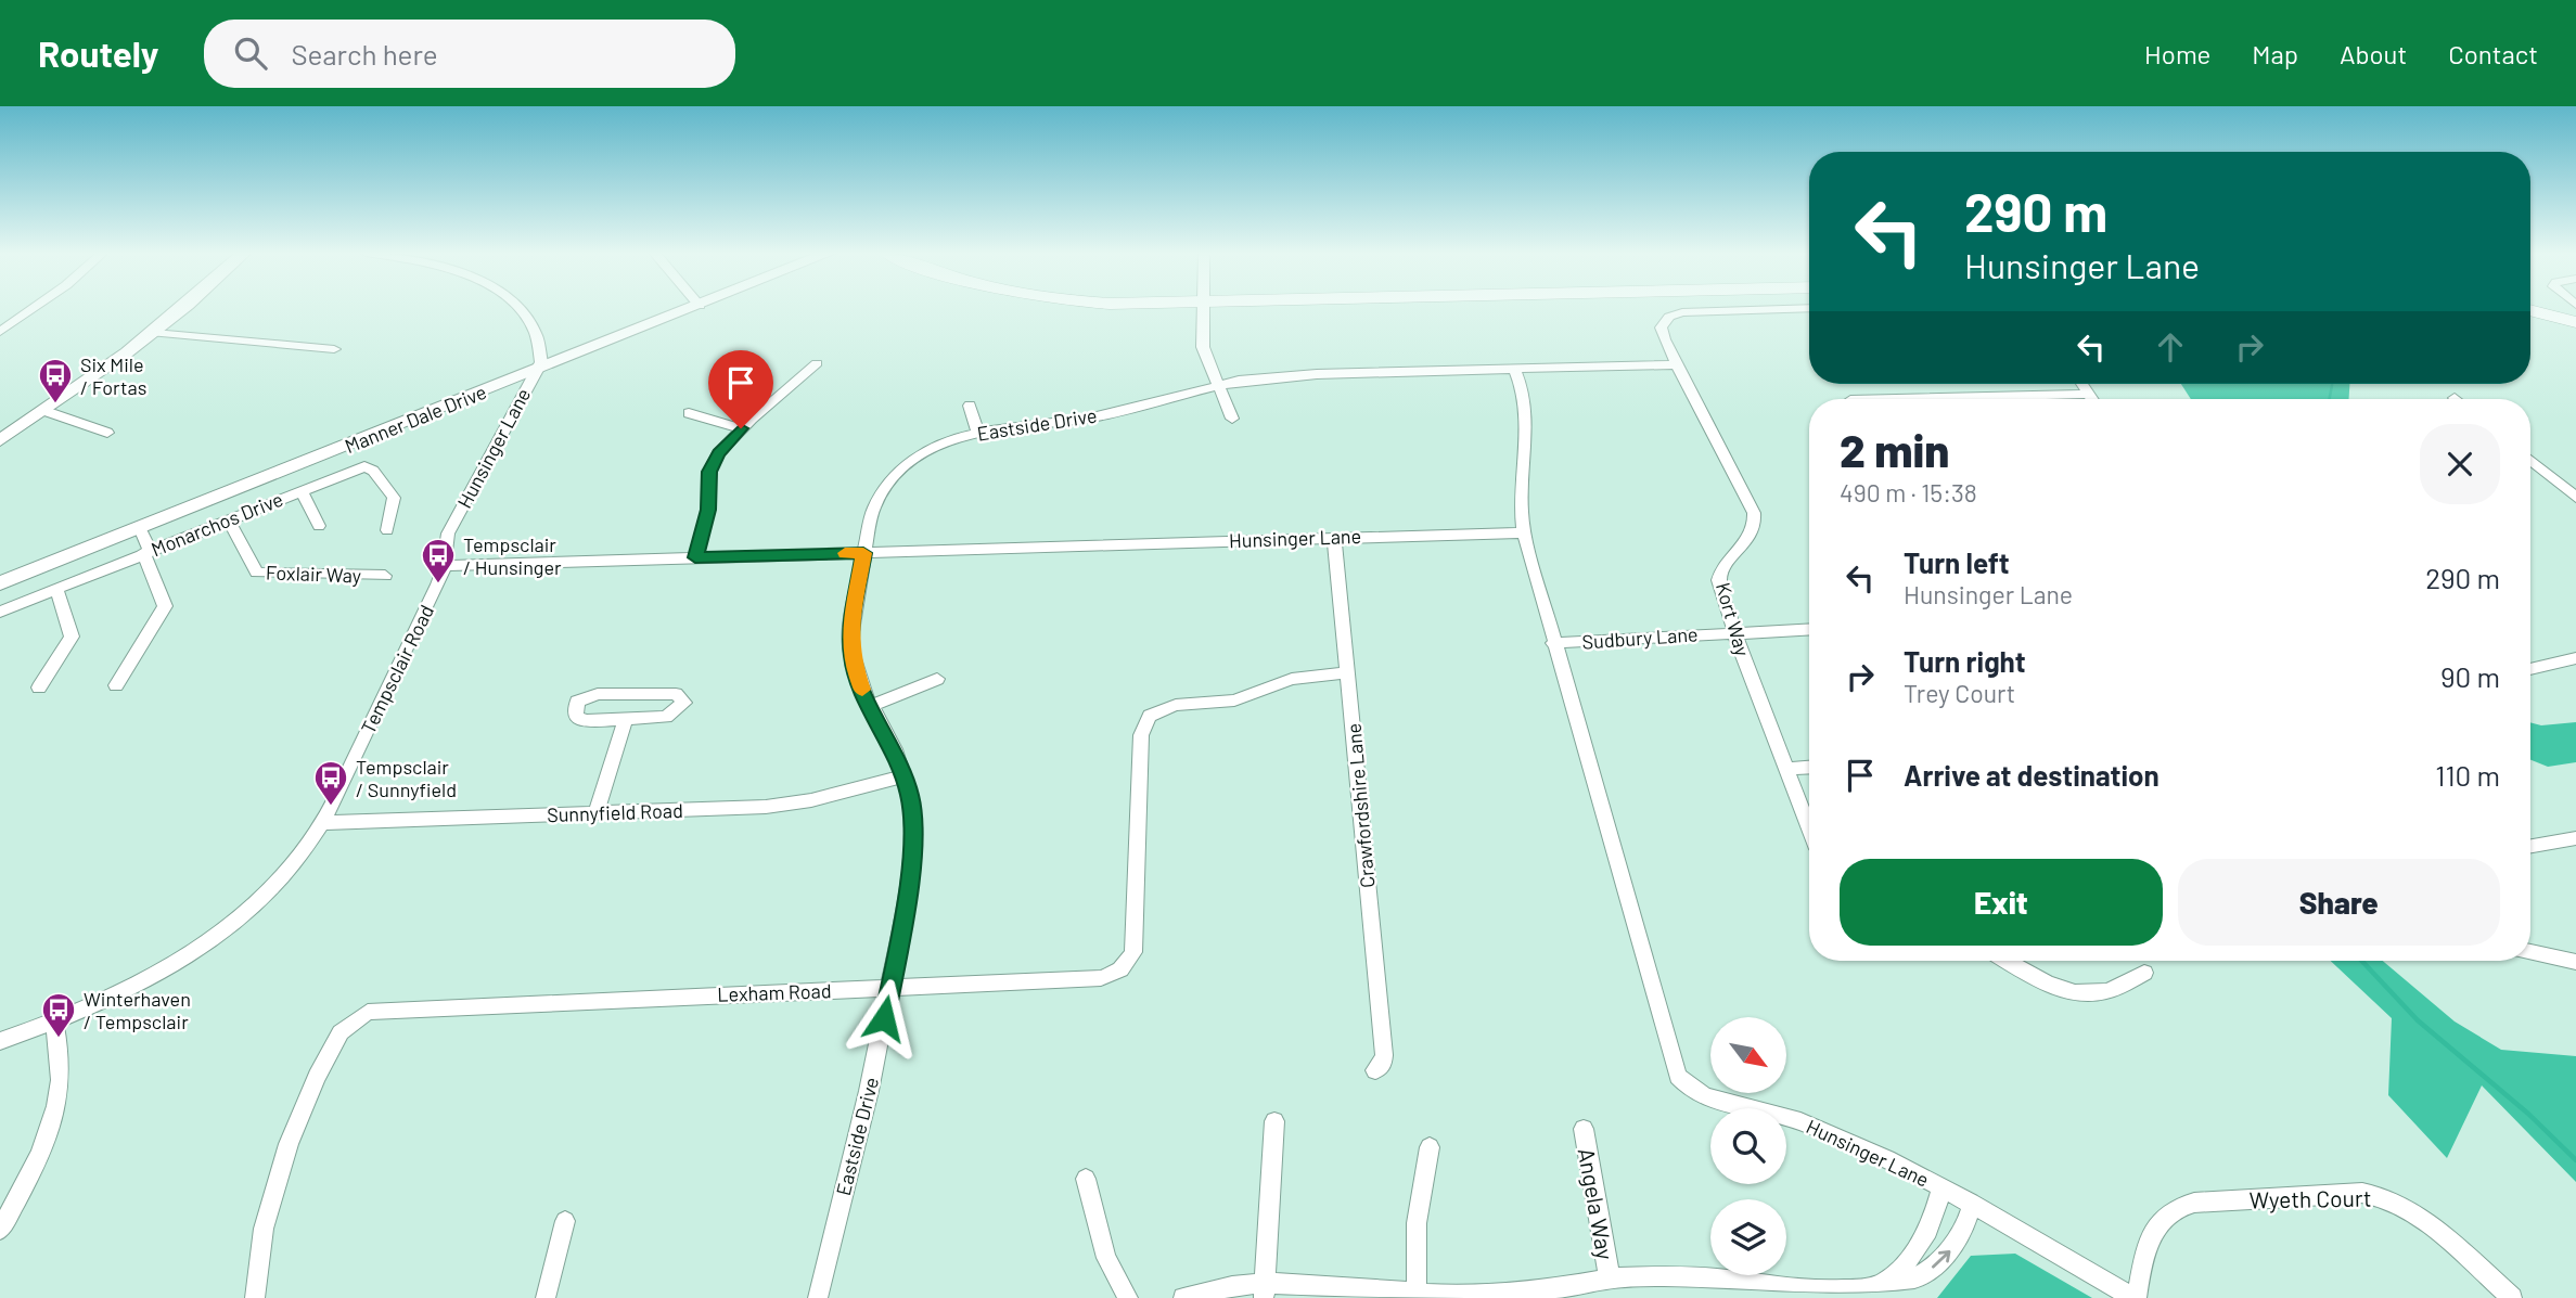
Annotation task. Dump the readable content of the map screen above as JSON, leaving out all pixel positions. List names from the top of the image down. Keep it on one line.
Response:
{"streets":{"street":["Manner Dale Drive","Eastside Drive","Hunsinger Lane","Monarchos Drive","Foxlair Way","Kort Way","Sudbury Lane","Tempsclair Road","Crawfordshire Lane","Sunnyfield Road","Lexham Road","Wyeth Court","Angela Way"]},"crossings":[["Manner Dale Drive","Hunsinger Lane"],["Eastside Drive","Hunsinger Lane"],["Eastside Drive","Kort Way"],["Eastside Drive","Sunnyfield Road"],["Eastside Drive","Lexham Road"],["Hunsinger Lane","Sudbury Lane"],["Hunsinger Lane","Tempsclair Road"],["Hunsinger Lane","Crawfordshire Lane"],["Hunsinger Lane","Wyeth Court"],["Monarchos Drive","Foxlair Way"],["Kort Way","Sudbury Lane"],["Tempsclair Road","Sunnyfield Road"],["Crawfordshire Lane","Lexham Road"]],"places":{"bus stop":["Six Mile / Fortas","Tempsclair / Hunsinger","Tempsclair / Sunnyfield","Winterhaven / Tempsclair"]},"north":"bottom right","page":{"header":"Routely","search":"Search here","nav":["Home","Map","About","Contact"],"turn":["290 m","Hunsinger Lane"],"heading":["2 min","490 m · 15:38"],"list":[{"name":"Turn left","note":"Hunsinger Lane","value":"290 m"},{"name":"Turn right","note":"Trey Court","value":"90 m"},{"name":"Arrive at destination","value":"110 m"}],"buttons":["Exit","Share"]}}
